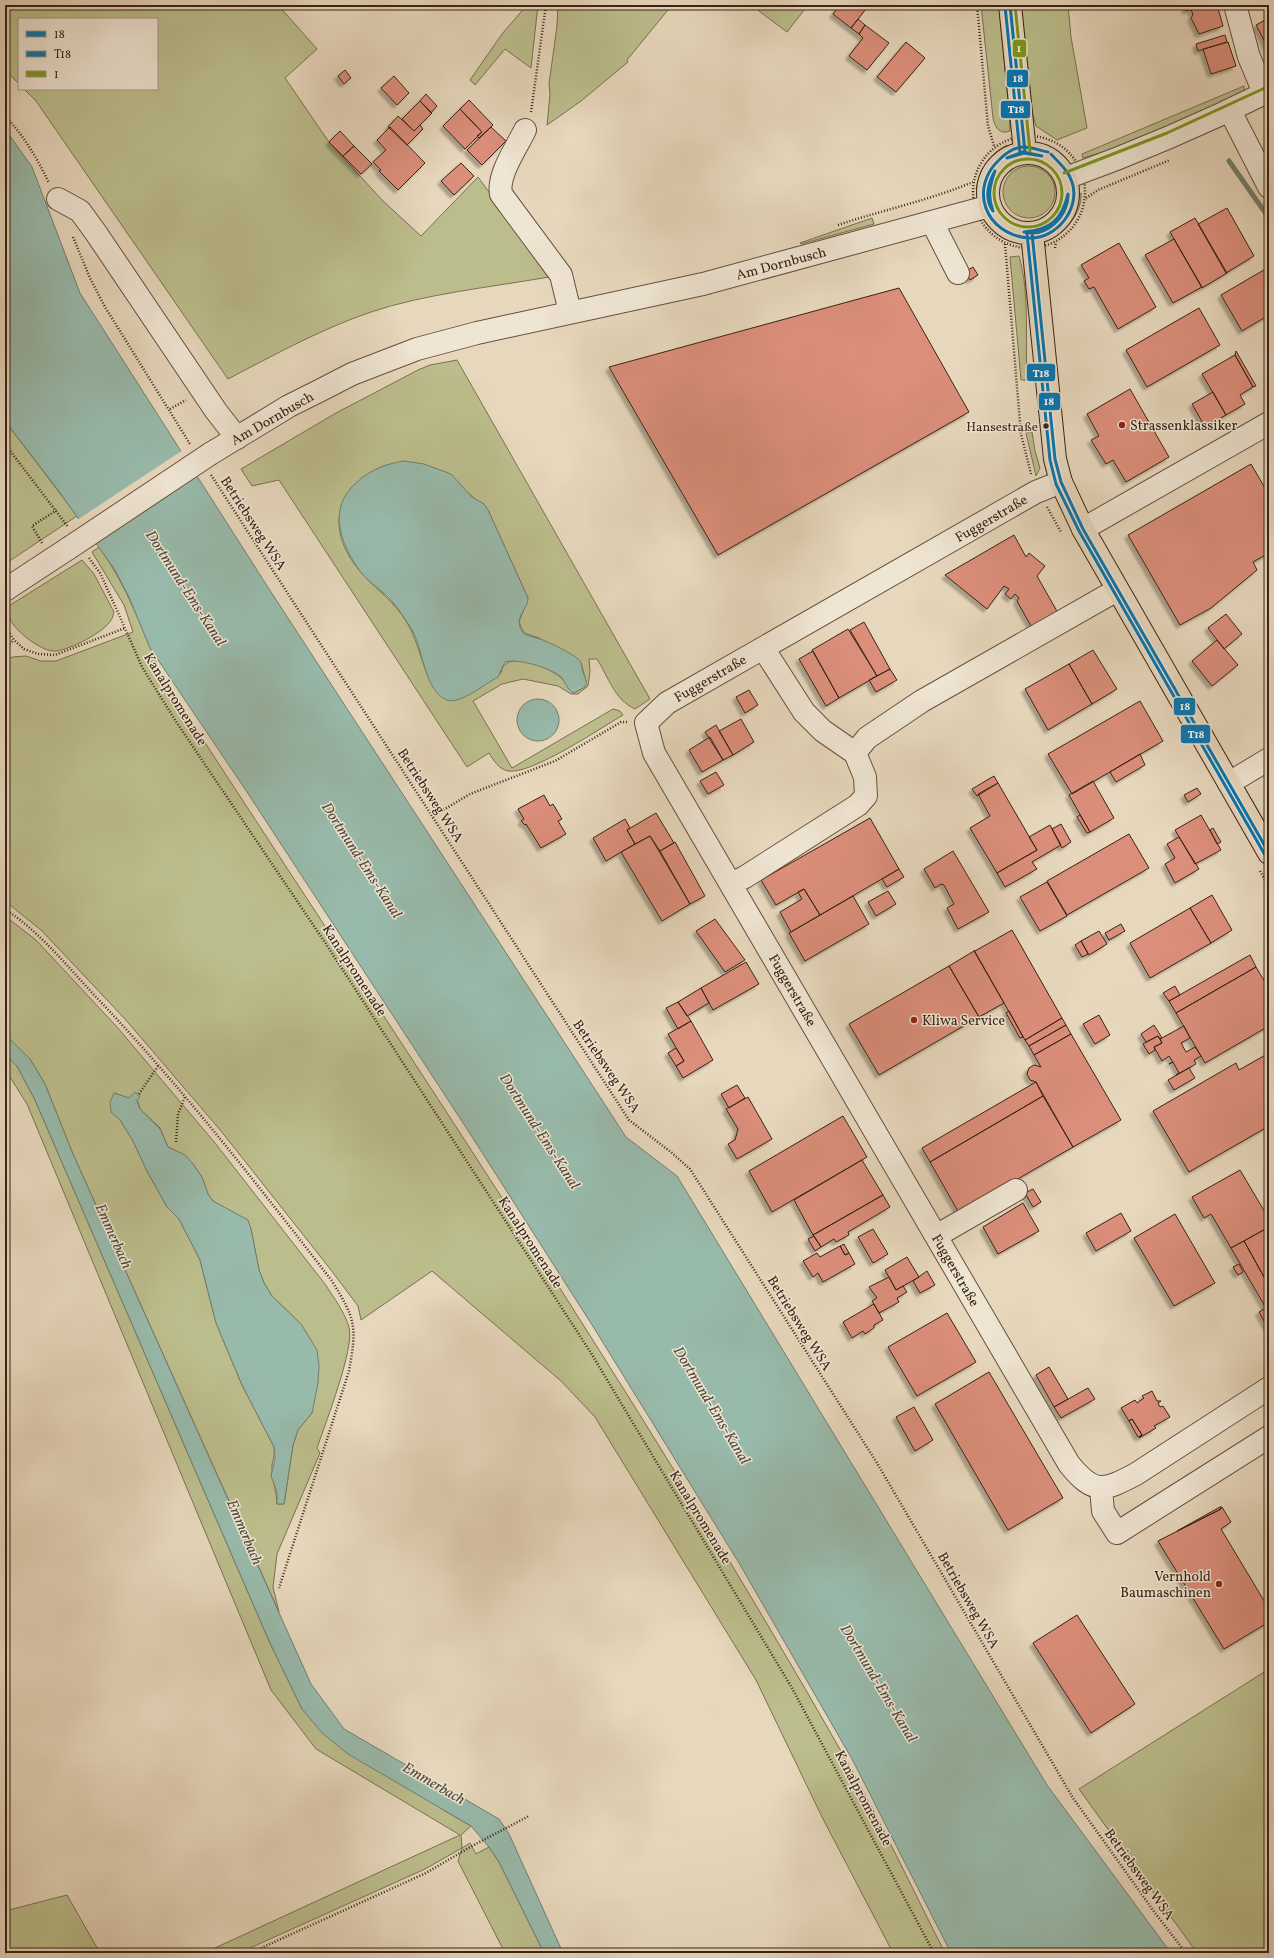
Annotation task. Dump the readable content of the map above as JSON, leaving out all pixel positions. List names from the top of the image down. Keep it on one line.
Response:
{"streets":{"street":["Am Dornbusch","Fuggerstraße"],"path":["Betriebsweg WSA","Kanalpromenade"]},"crossings":[["Am Dornbusch","Betriebsweg WSA"],["Am Dornbusch","Kanalpromenade"]],"water":["Dortmund-Ems-Kanal","Emmerbach"],"places":["Strassenklassiker","Hansestraße","Kliwa Service","Vernhold Baumaschinen"],"lines":["transit line 18","transit line 1","transit line T18"],"legend":["18","T18","1"]}
